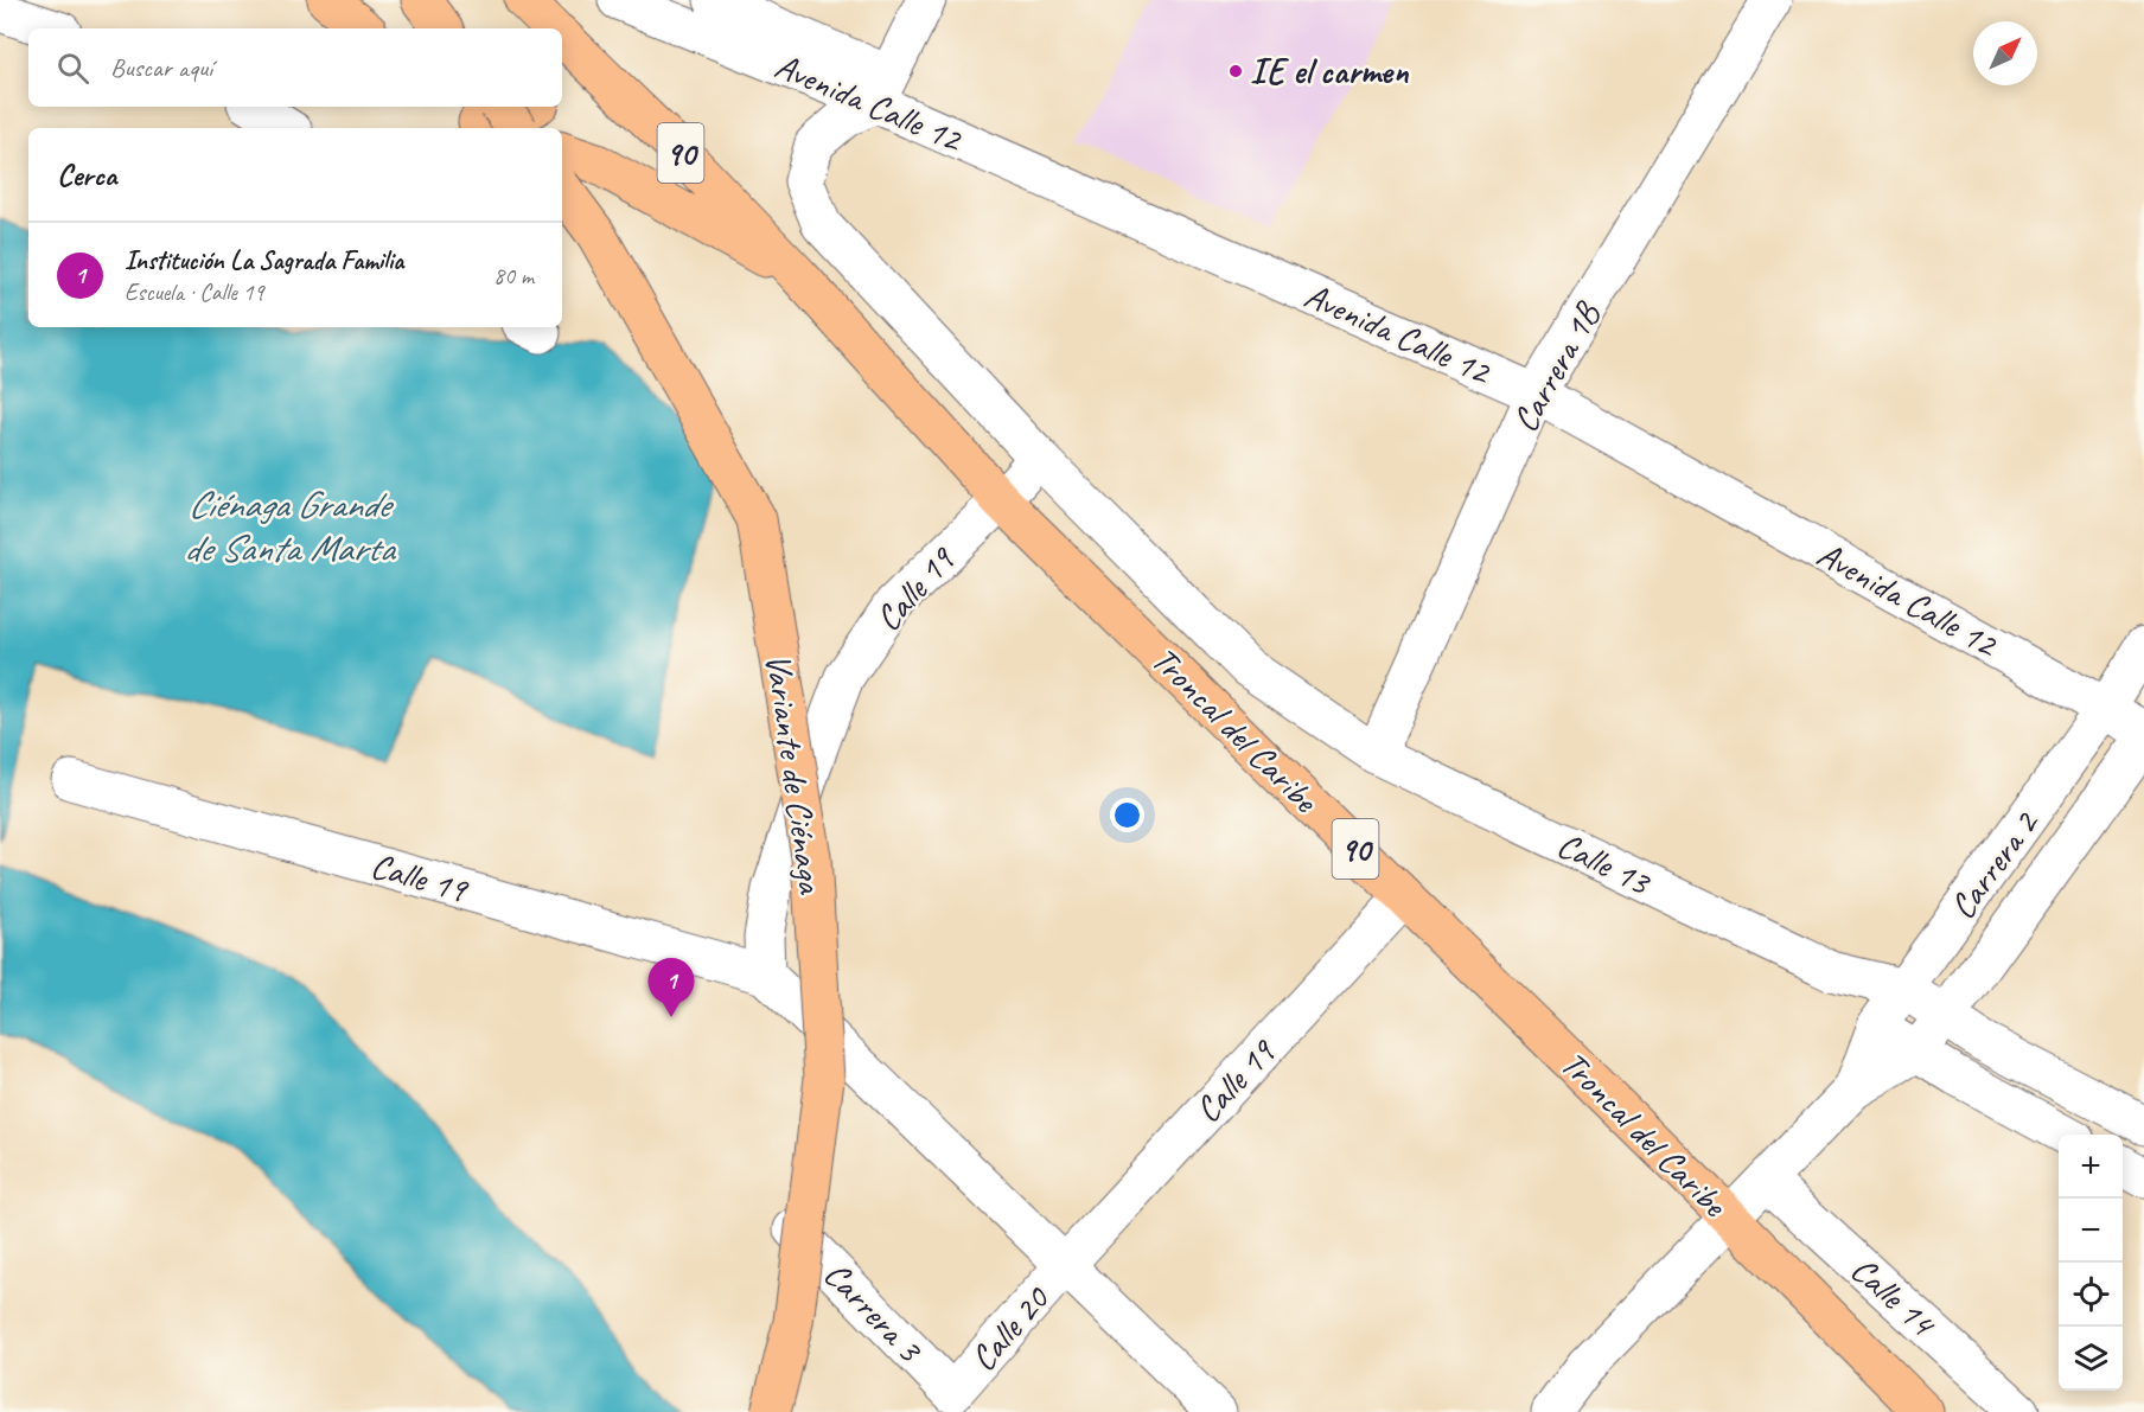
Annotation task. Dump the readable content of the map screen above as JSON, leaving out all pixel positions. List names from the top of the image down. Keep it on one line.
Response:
{"streets":{"main road":["90","Troncal del Caribe","Variante de Ciénaga"],"street":["Avenida Calle 12","Carrera 1B","Calle 19","Calle 13","Carrera 2","Calle 14","Carrera 3","Calle 20"]},"crossings":[["Avenida Calle 12","Carrera 1B"],["Avenida Calle 12","Calle 13"],["Avenida Calle 12","Carrera 2"],["Carrera 1B","Calle 13"],["Calle 19","Troncal del Caribe"],["Calle 19","Calle 13"],["Calle 19","Calle 20"],["Troncal del Caribe","Carrera 2"],["Calle 13","Carrera 2"],["Carrera 2","Calle 14"],["Carrera 3","Calle 20"]],"water":["Ciénaga Grande de Santa Marta"],"places":["IE el carmen"],"north":"top right","page":{"search":"Buscar aquí","heading":"Cerca","list":[{"mark":"1","name":"Institución La Sagrada Familia","note":"Escuela · Calle 19","value":"80 m"}],"pins":"1","map_buttons":["+","−"]}}
